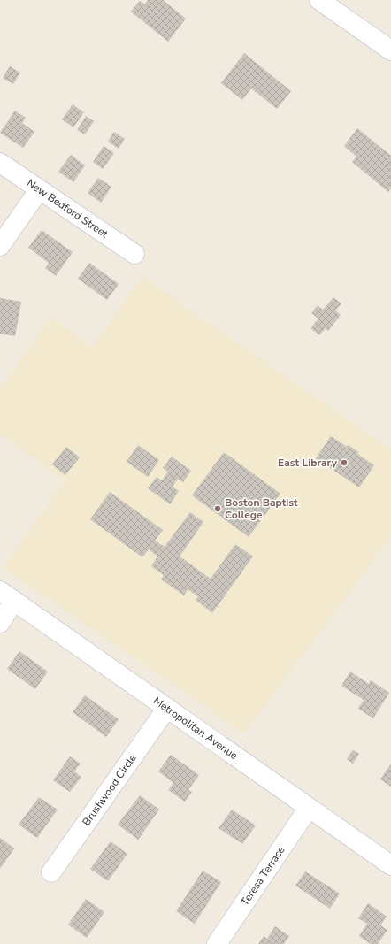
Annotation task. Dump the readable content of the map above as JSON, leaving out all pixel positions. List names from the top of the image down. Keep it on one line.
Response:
{"streets":{"street":["New Bedford Street","Metropolitan Avenue","Brushwood Circle","Teresa Terrace"]},"crossings":[["Metropolitan Avenue","Brushwood Circle"],["Metropolitan Avenue","Teresa Terrace"]],"places":["East Library","Boston Baptist College"]}
